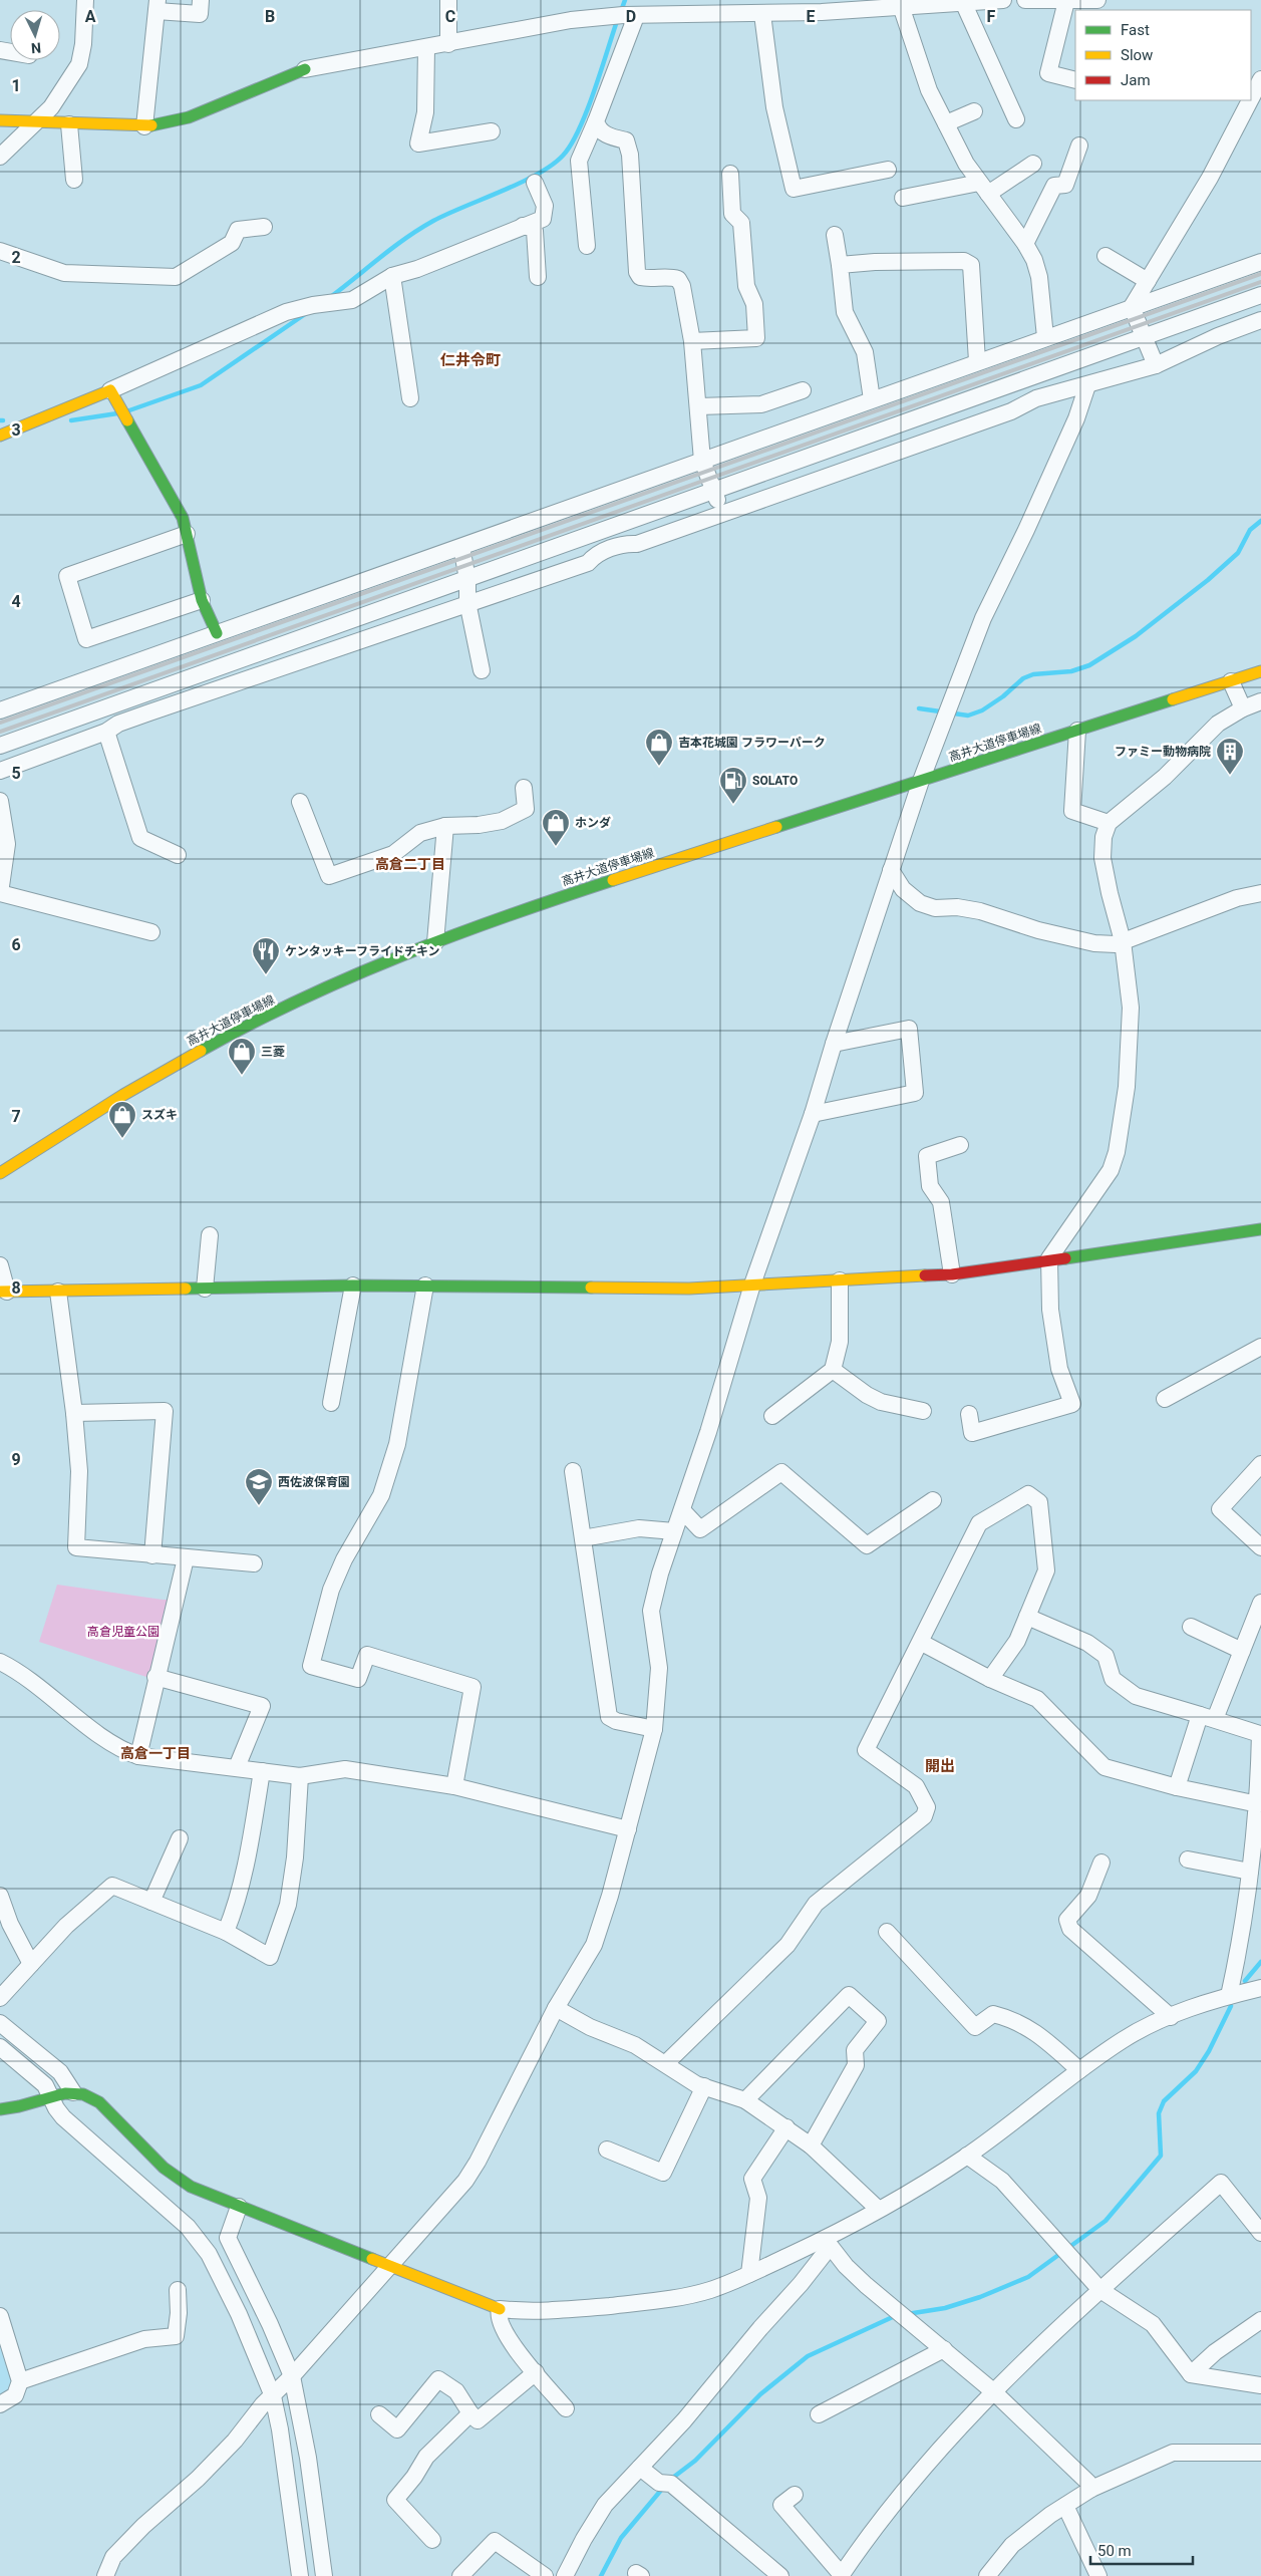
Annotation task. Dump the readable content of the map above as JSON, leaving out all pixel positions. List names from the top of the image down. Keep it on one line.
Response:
{"streets":{"street":["高井大道停車場線"]},"districts":["仁井令町","高倉二丁目","高倉一丁目","開出"],"parks":["高倉児童公園"],"places":{"shop":["吉本花城園 フラワーパーク","ホンダ","三菱","スズキ"],"building":["ファミー動物病院"],"fuel station":["SOLATO"],"restaurant":["ケンタッキーフライドチキン"],"school or university":["西佐波保育園"]},"legend":["Fast","Slow","Jam"],"scale_bar":"50 m","north":"bottom","grid":{"columns":["A","B","C","D","E","F"],"rows":["1","2","3","4","5","6","7","8","9"]}}
